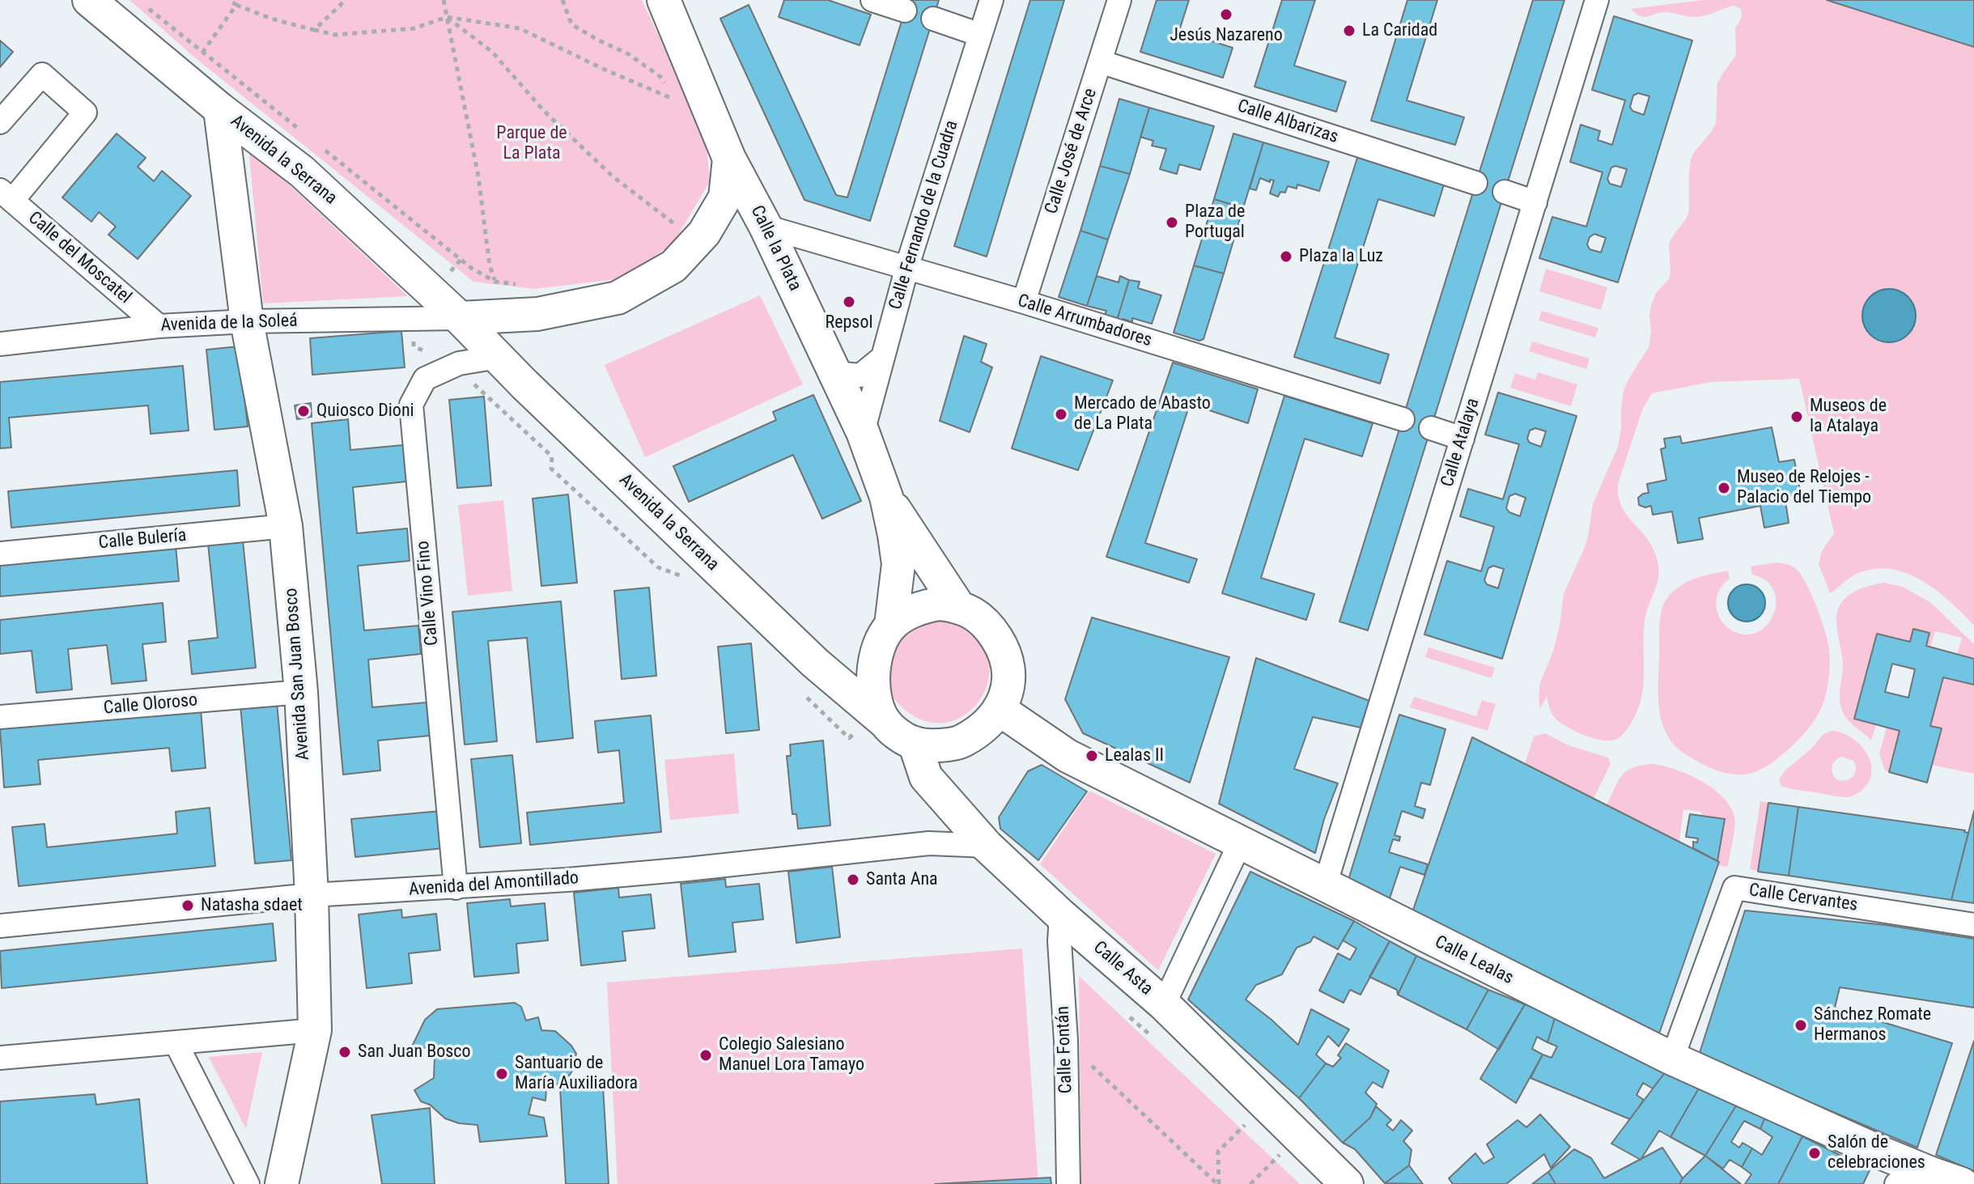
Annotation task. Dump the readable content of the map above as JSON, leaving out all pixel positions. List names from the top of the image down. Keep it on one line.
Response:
{"streets":{"street":["Calle Albarizas","Calle José de Arce","Avenida la Serrana","Calle Fernando de la Cuadra","Calle la Plata","Calle del Moscatel","Calle Arrumbadores","Avenida de la Soleá","Calle Atalaya","Calle Bulería","Calle Vino Fino","Avenida San Juan Bosco","Calle Oloroso","Avenida del Amontillado","Calle Cervantes","Calle Lealas","Calle Asta","Calle Fontán"]},"crossings":[["Calle Albarizas","Calle José de Arce"],["Calle José de Arce","Calle Arrumbadores"],["Avenida la Serrana","Calle la Plata"],["Avenida la Serrana","Avenida de la Soleá"],["Avenida la Serrana","Calle Vino Fino"],["Avenida la Serrana","Avenida San Juan Bosco"],["Avenida la Serrana","Calle Lealas"],["Avenida la Serrana","Calle Asta"],["Calle Fernando de la Cuadra","Calle la Plata"],["Calle Fernando de la Cuadra","Calle Arrumbadores"],["Calle la Plata","Calle Arrumbadores"],["Calle la Plata","Calle Lealas"],["Calle la Plata","Calle Asta"],["Calle del Moscatel","Avenida de la Soleá"],["Avenida de la Soleá","Avenida San Juan Bosco"],["Calle Atalaya","Calle Lealas"],["Calle Bulería","Avenida San Juan Bosco"],["Calle Vino Fino","Avenida del Amontillado"],["Avenida San Juan Bosco","Calle Oloroso"],["Avenida San Juan Bosco","Avenida del Amontillado"],["Avenida del Amontillado","Calle Asta"],["Calle Cervantes","Calle Lealas"],["Calle Lealas","Calle Asta"],["Calle Asta","Calle Fontán"]],"parks":["Parque de La Plata"],"places":["Jesús Nazareno","La Caridad","Plaza de Portugal","Plaza la Luz","Repsol","Quiosco Dioni","Mercado de Abasto de La Plata","Museos de la Atalaya","Museo de Relojes - Palacio del Tiempo","Lealas II","Santa Ana","Natasha sdaet","Sánchez Romate Hermanos","San Juan Bosco","Colegio Salesiano Manuel Lora Tamayo","Santuario de María Auxiliadora","Salón de celebraciones"]}
